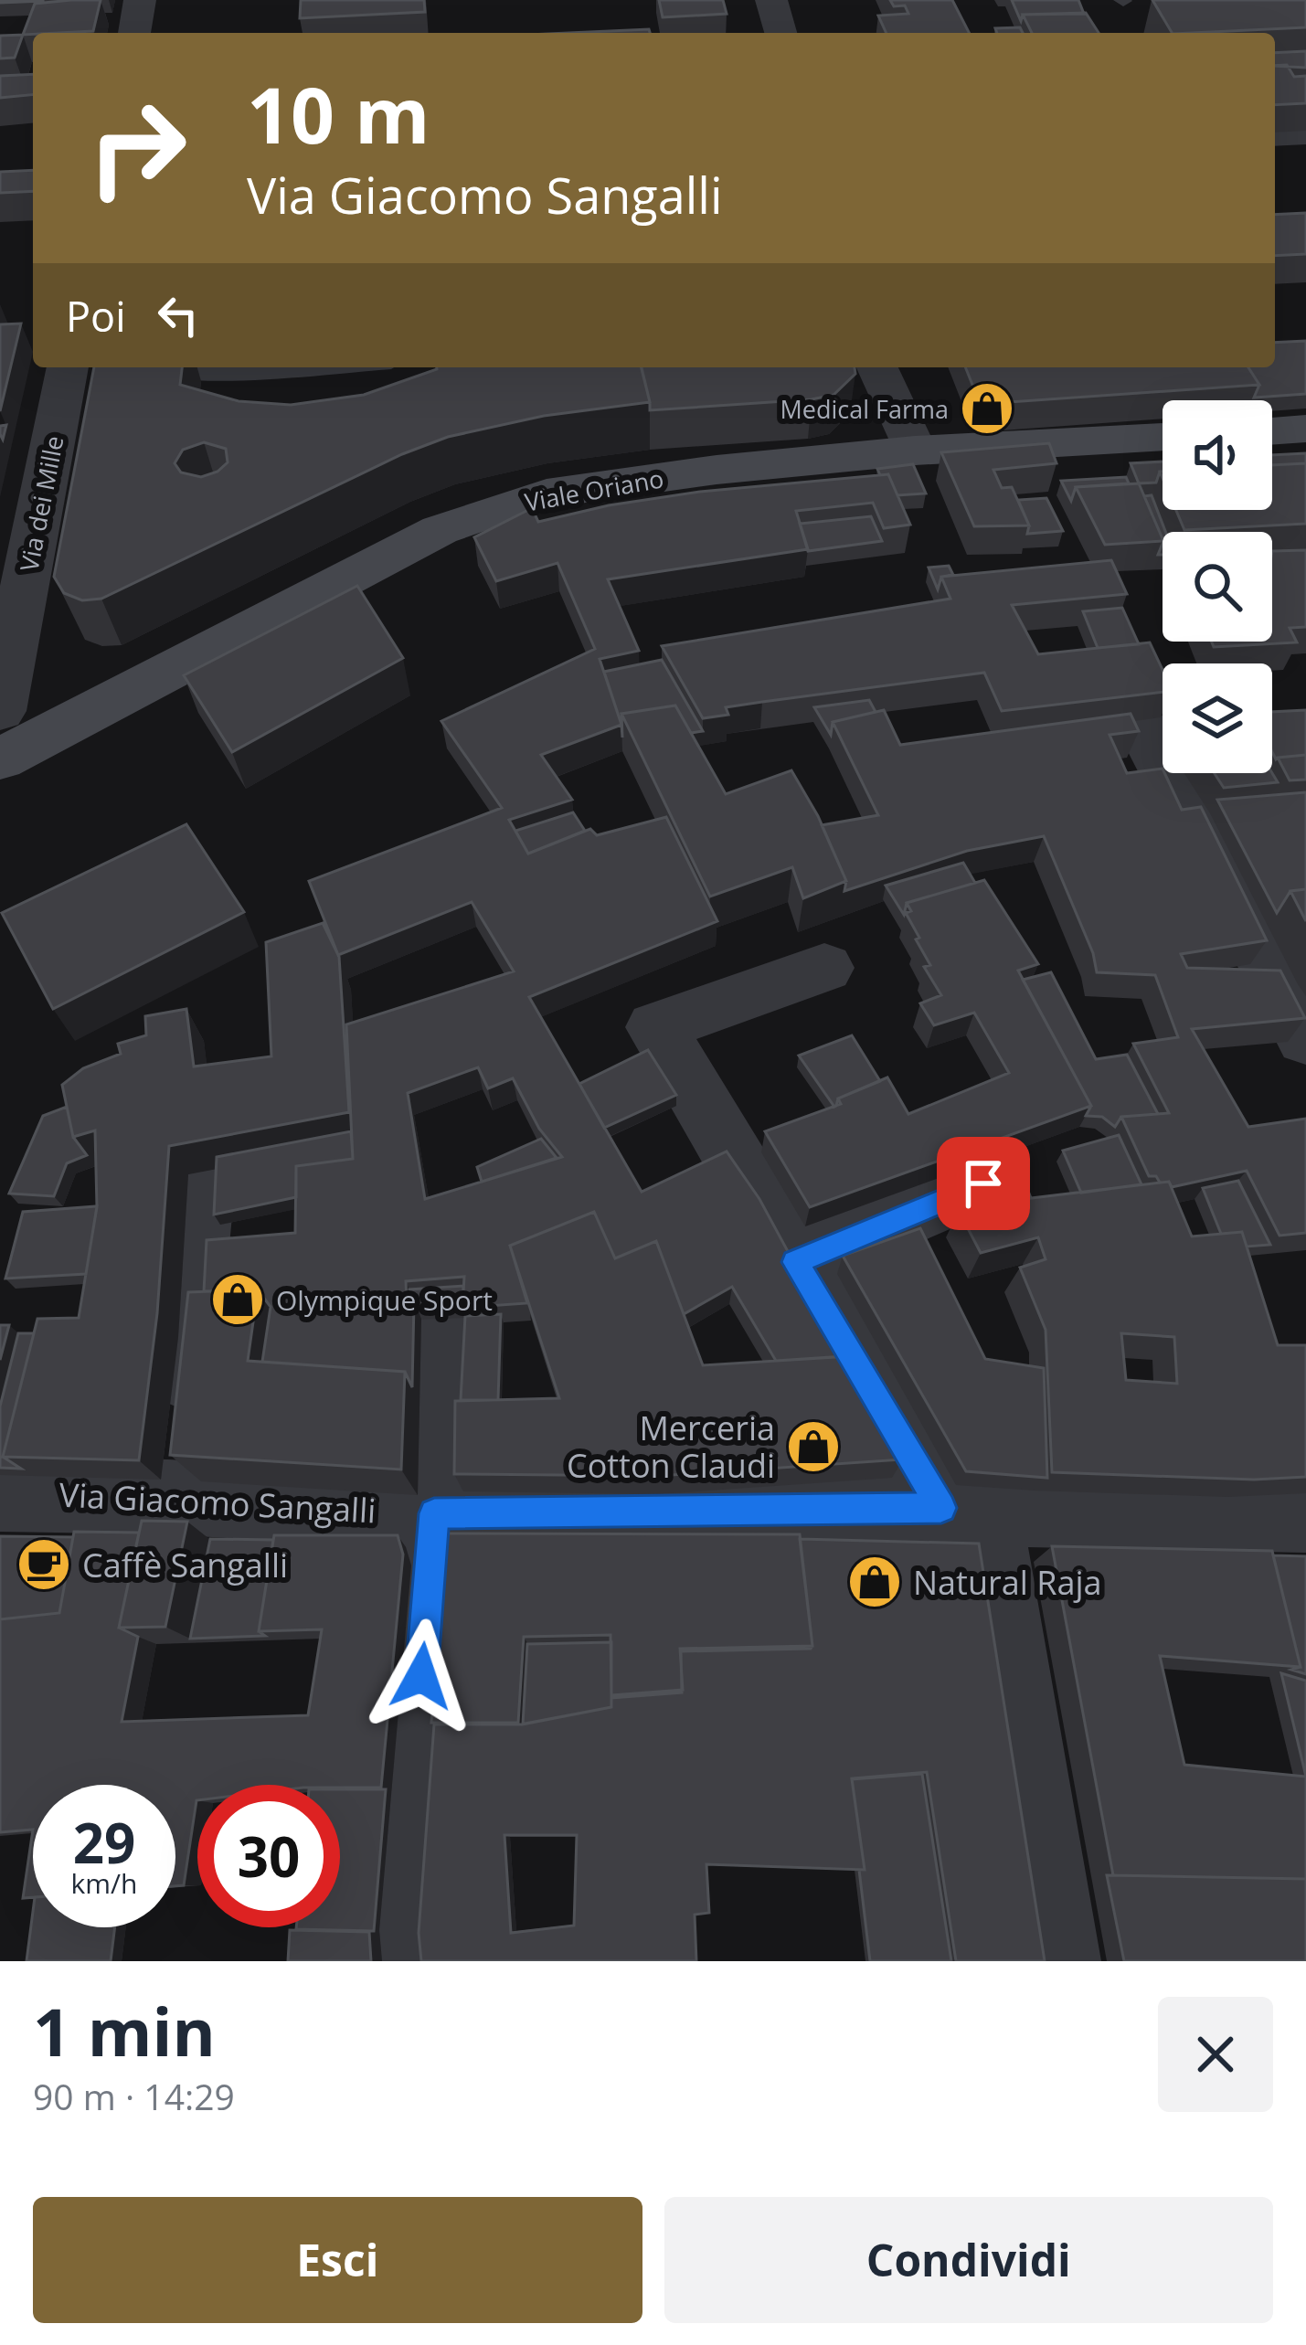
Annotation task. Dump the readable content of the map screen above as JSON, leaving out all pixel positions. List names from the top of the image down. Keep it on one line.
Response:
{"streets":{"street":["Viale Oriano","Via dei Mille","Via Giacomo Sangalli"]},"places":{"shop":["Medical Farma","Olympique Sport","Merceria Cotton Claudi","Natural Raja"],"cafe":["Caffè Sangalli"]},"page":{"turn":["10 m","Via Giacomo Sangalli"],"then":"Poi","speed":"29 km/h","limit":"30","heading":["1 min","90 m · 14:29"],"buttons":["Esci","Condividi"]}}
